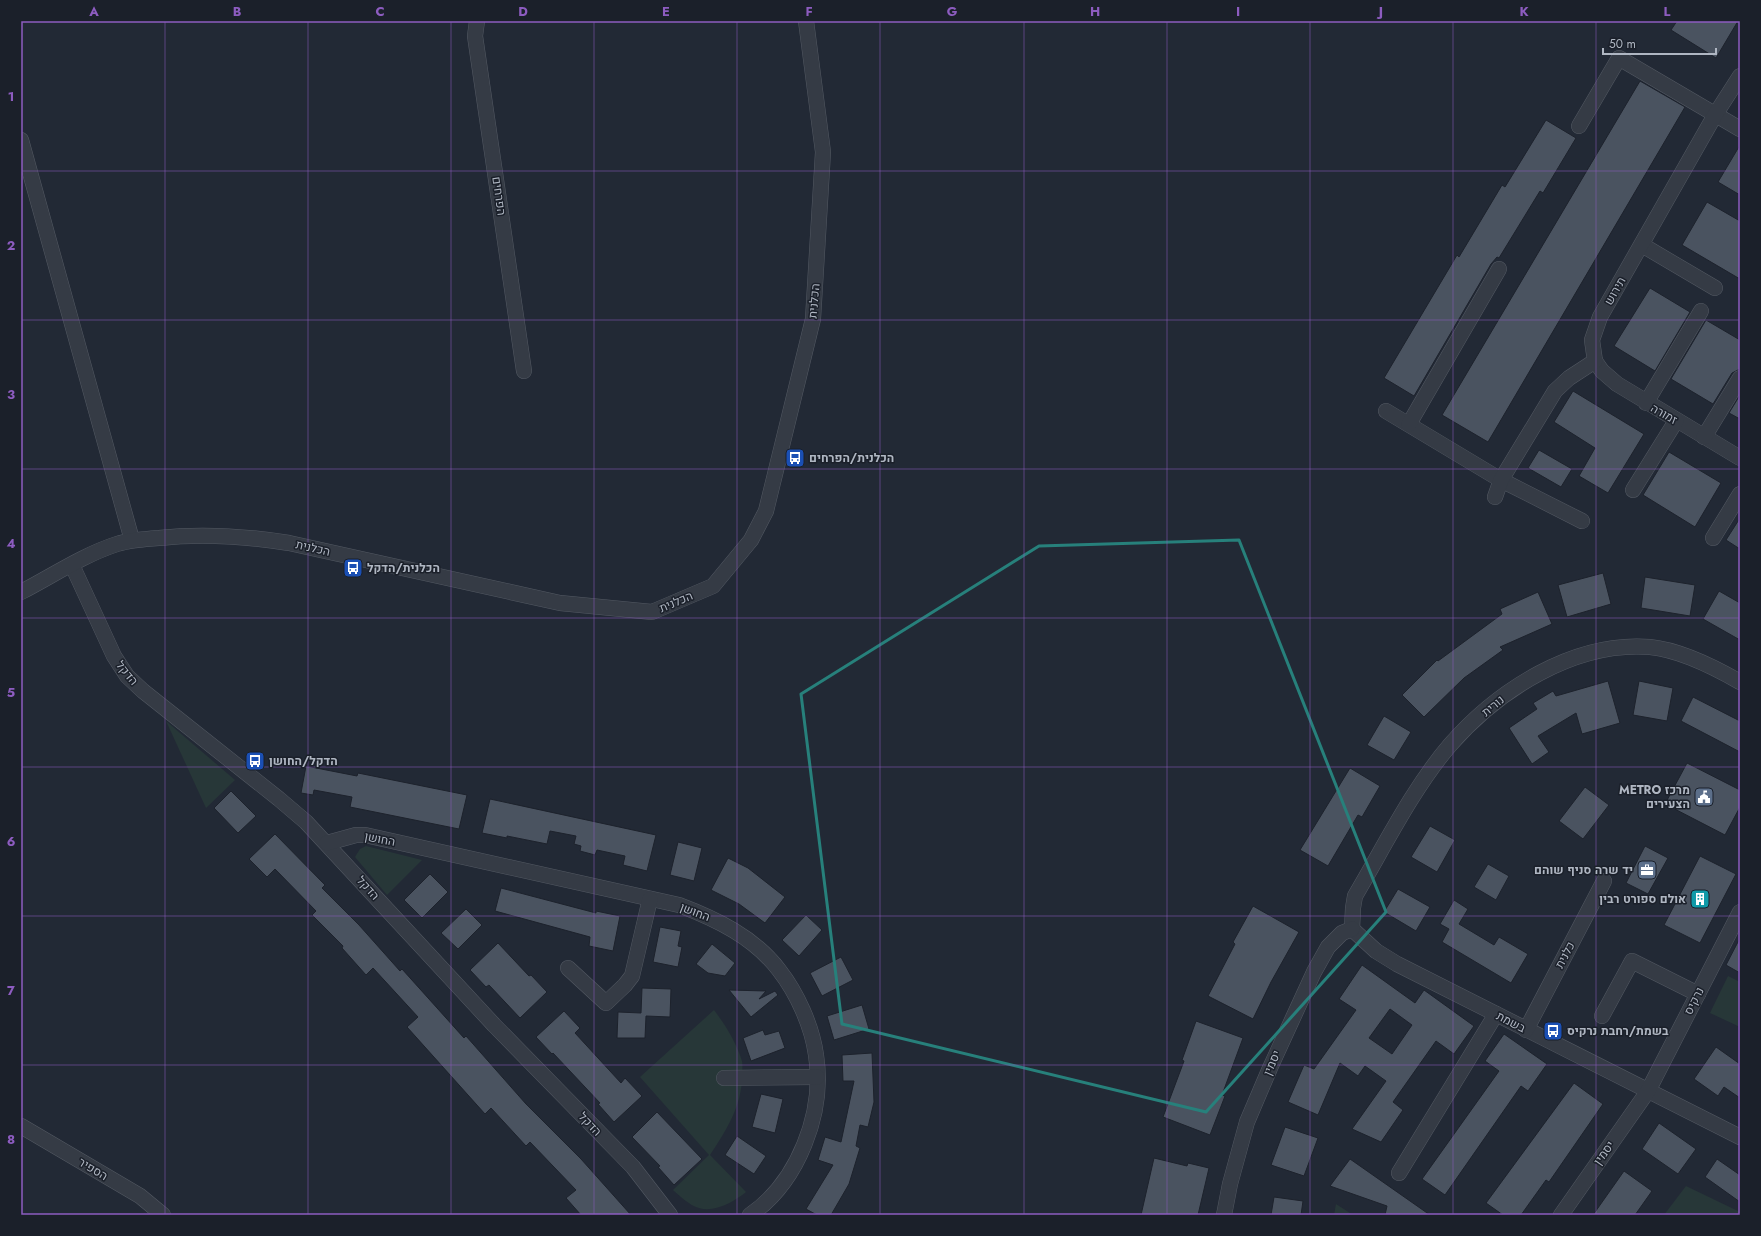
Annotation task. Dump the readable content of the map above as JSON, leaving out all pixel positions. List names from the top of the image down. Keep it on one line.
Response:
{"streets":{"street":["הפרחים","תירוש","הכלנית","זמורה","הדקל","נורית","החושן","כלנית","נרקיס","בשמת","יסמין","הספיר"]},"crossings":[["תירוש","זמורה"],["הכלנית","הדקל"],["הדקל","החושן"],["נורית","בשמת"],["נורית","יסמין"],["כלנית","בשמת"],["נרקיס","בשמת"],["נרקיס","יסמין"],["בשמת","יסמין"]],"places":{"bus stop":["הכלנית/הפרחים","הכלנית/הדקל","הדקל/החושן","בשמת/רחבת נרקיס"],"public building":["METRO מרכז הצעירים"],"office":["יד שרה סניף שוהם"],"building":["אולם ספורט רבין"]},"scale_bar":"50 m","grid":{"columns":["A","B","C","D","E","F","G","H","I","J","K","L"],"rows":["1","2","3","4","5","6","7","8"]}}
